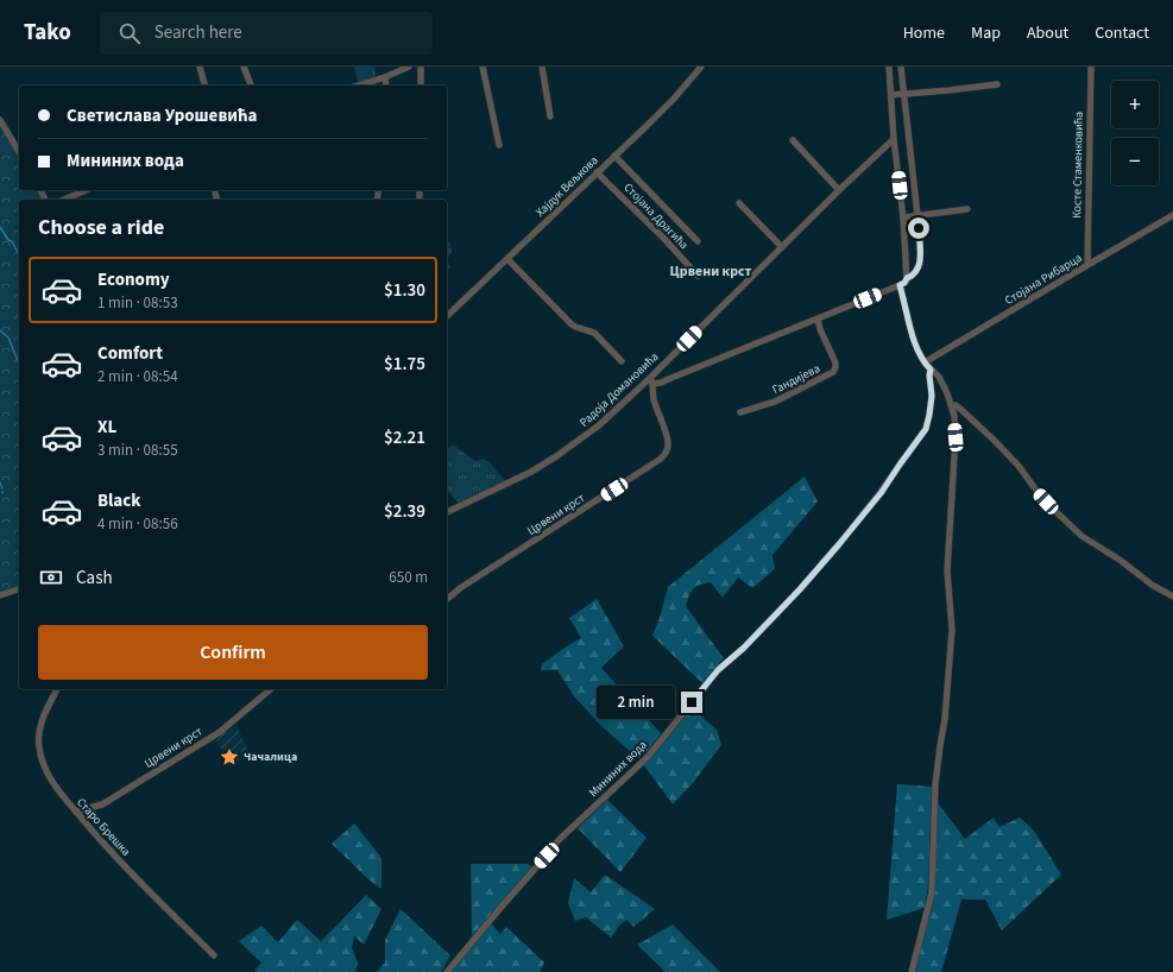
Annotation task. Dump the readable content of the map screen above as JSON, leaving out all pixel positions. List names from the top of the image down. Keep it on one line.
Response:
{"streets":{"street":["Косте Стаменковића","Хајдук Вељкова","Стојана Драгића","Стојана Рибарца","Гандијева","Радоја Домановића","Црвени крст","Мининих вода","Старо Брешка"]},"crossings":[["Косте Стаменковића","Стојана Рибарца"],["Хајдук Вељкова","Стојана Драгића"],["Радоја Домановића","Црвени крст"],["Црвени крст","Старо Брешка"]],"districts":["Црвени крст"],"places":{"place":["Чачалица"]},"page":{"header":"Tako","search":"Search here","nav":["Home","Map","About","Contact"],"map_buttons":["+","−"],"banner":["Светислава Урошевића","Мининих вода"],"heading":"Choose a ride","list":[{"name":"Economy","note":"1 min · 08:53","value":"$1.30"},{"name":"Comfort","note":"2 min · 08:54","value":"$1.75"},{"name":"XL","note":"3 min · 08:55","value":"$2.21"},{"name":"Black","note":"4 min · 08:56","value":"$2.39"}],"pay":["Cash","650 m"],"buttons":"Confirm","bubble":"2 min"}}
